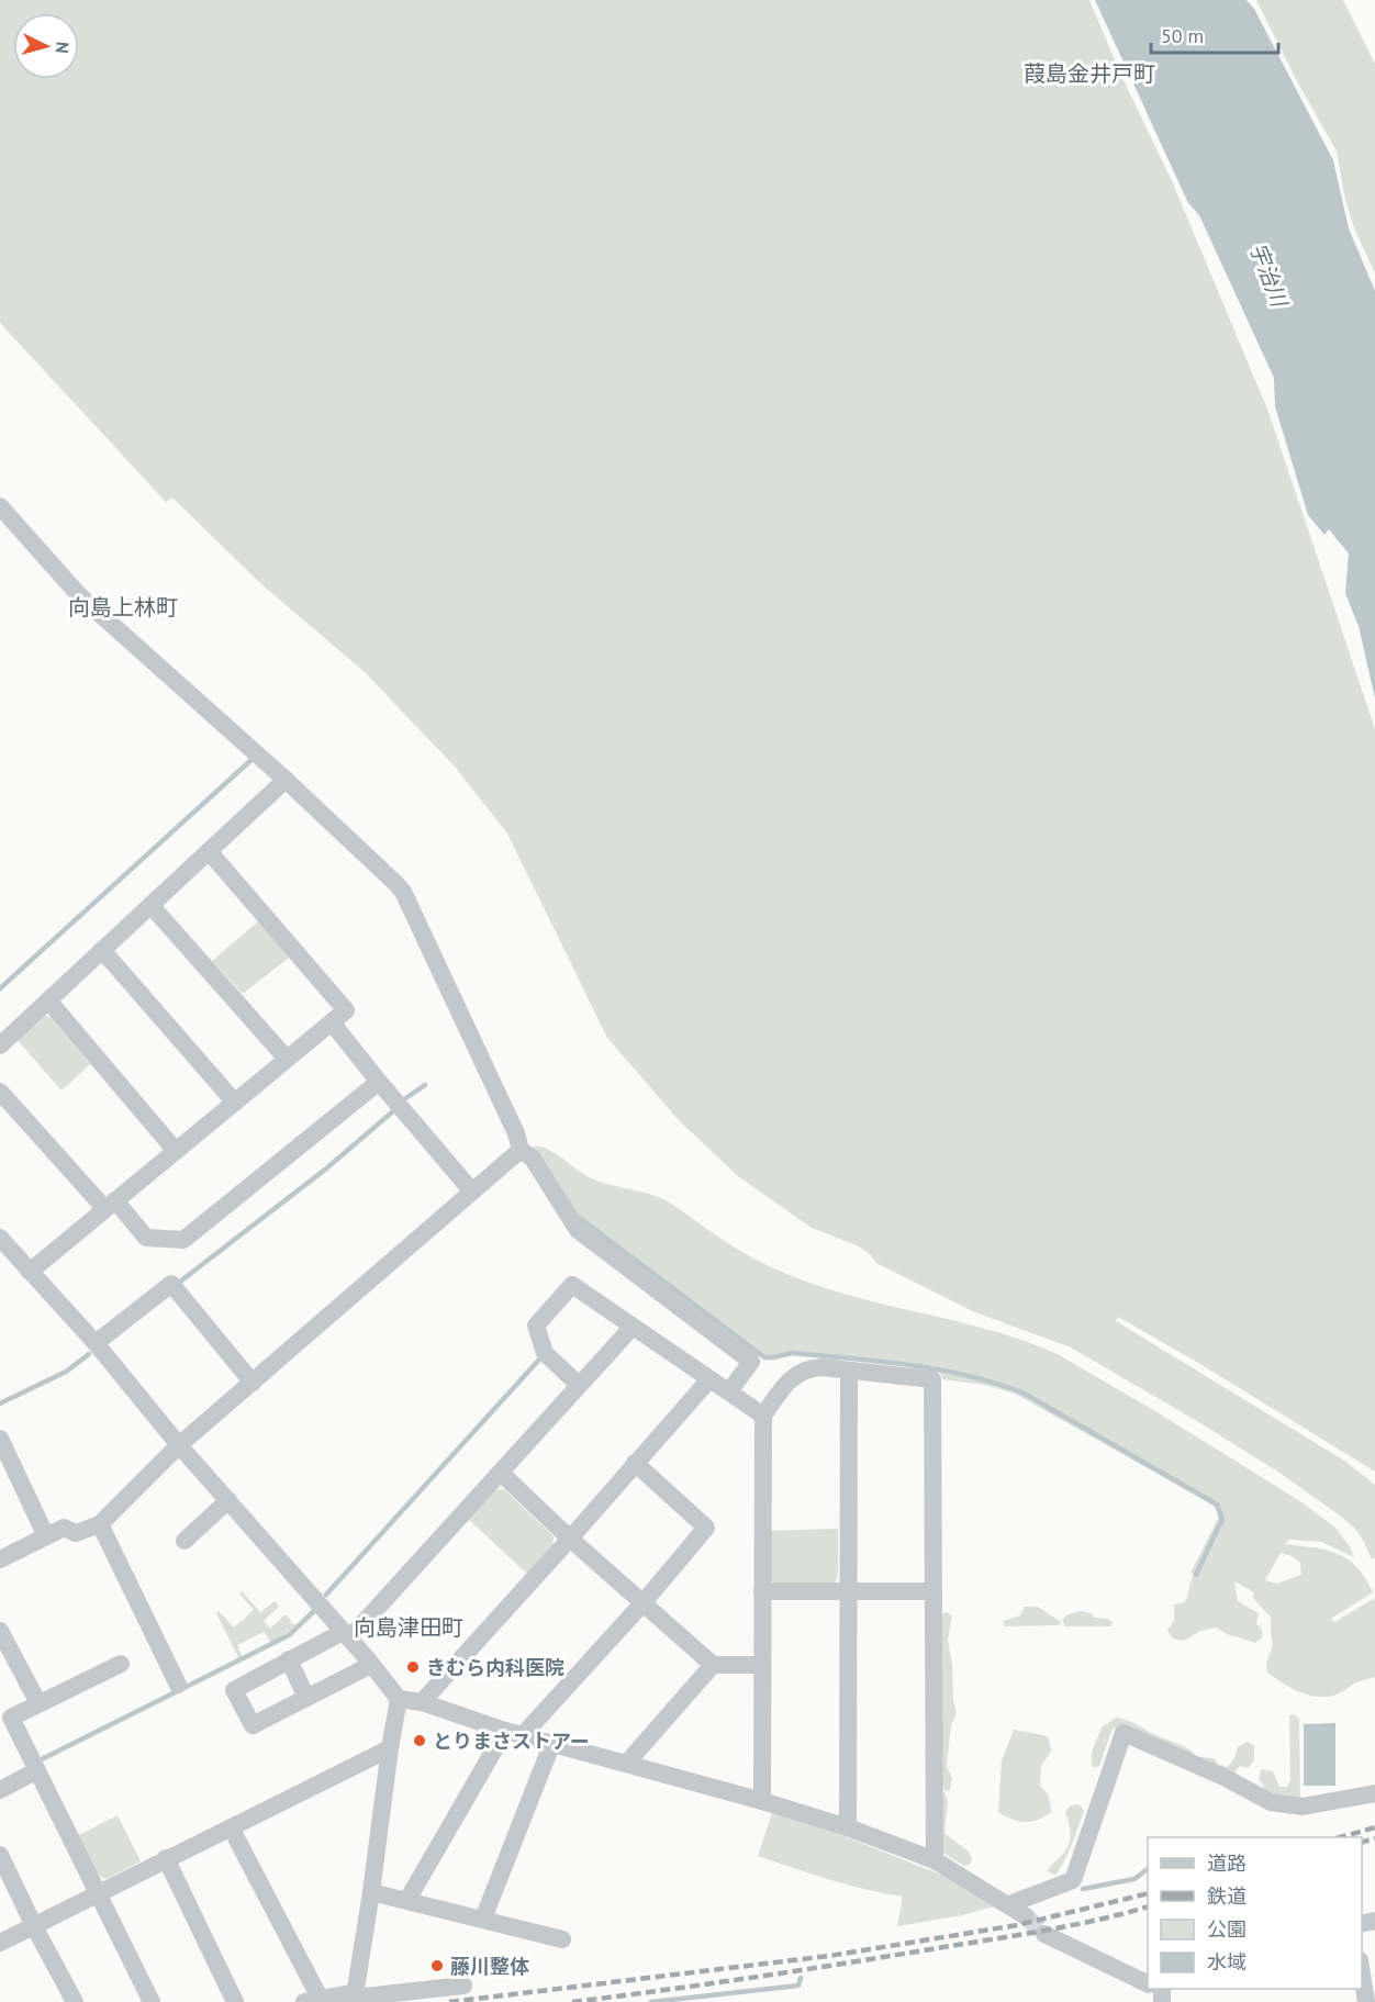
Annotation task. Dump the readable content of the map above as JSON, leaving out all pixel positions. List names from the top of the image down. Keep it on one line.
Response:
{"districts":["葭島金井戸町","向島上林町","向島津田町"],"water":["宇治川"],"places":["きむら内科医院","とりまさストアー","藤川整体"],"legend":["道路","鉄道","公園","水域"],"scale_bar":"50 m","north":"right"}
